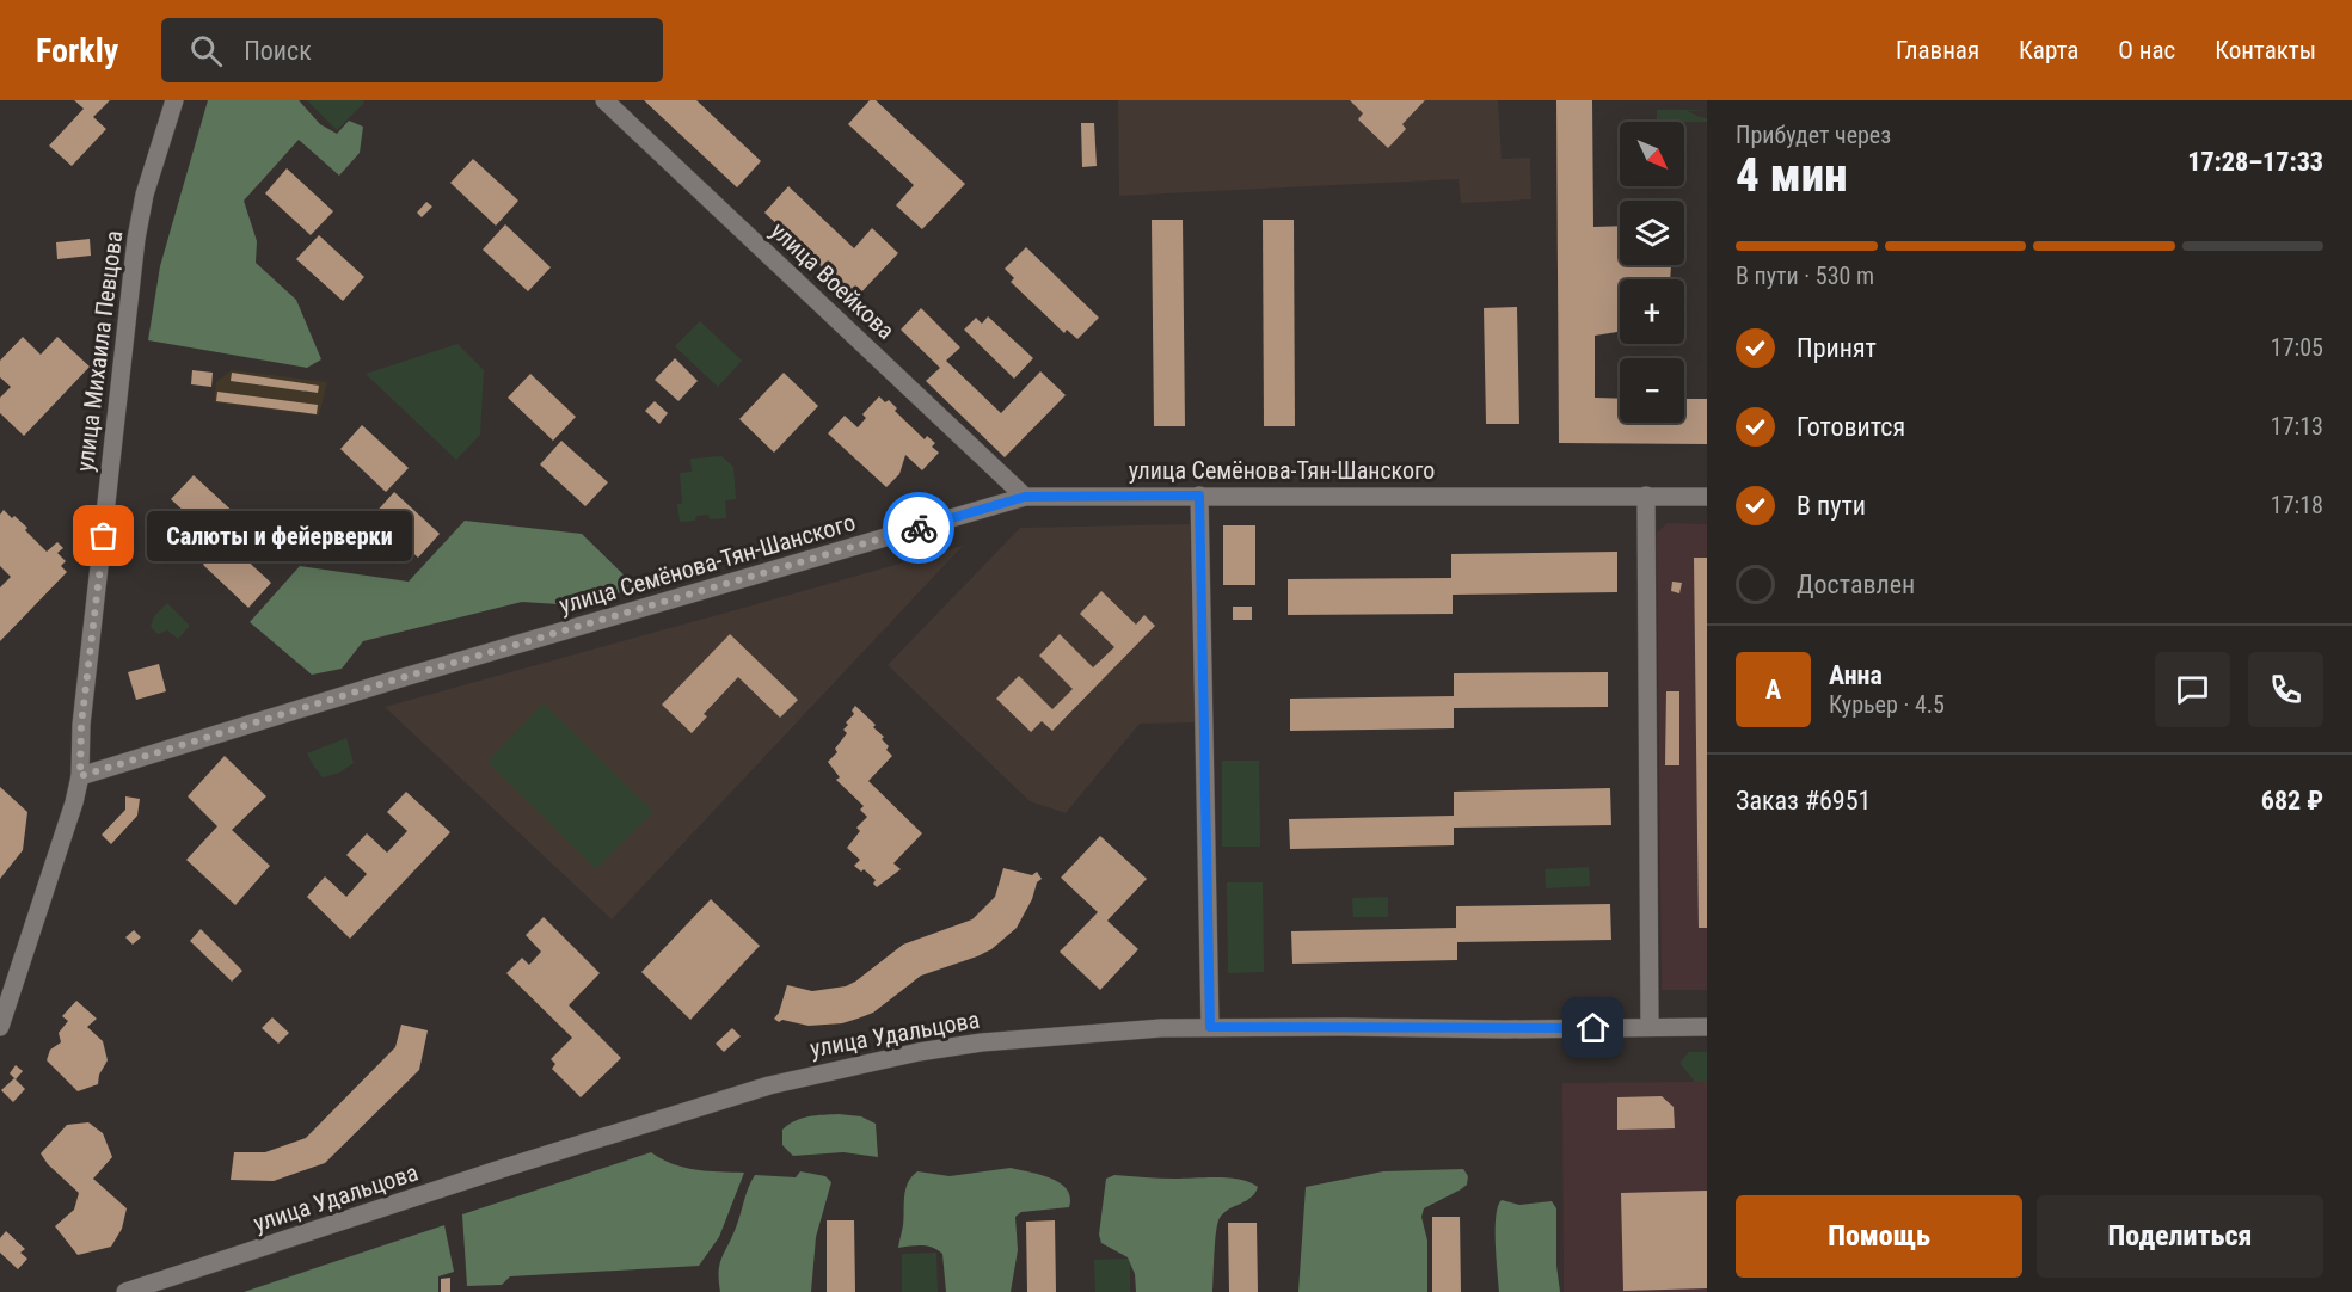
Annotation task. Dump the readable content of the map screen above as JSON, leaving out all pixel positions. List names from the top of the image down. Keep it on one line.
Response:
{"streets":{"street":["улица Воейкова","улица Михаила Певцова","улица Семёнова-Тян-Шанского","улица Удальцова"]},"crossings":[["улица Воейкова","улица Семёнова-Тян-Шанского"],["улица Михаила Певцова","улица Семёнова-Тян-Шанского"]],"places":["Салюты и фейерверки"],"north":"bottom right","page":{"header":"Forkly","search":"Поиск","nav":["Главная","Карта","О нас","Контакты"],"heading":["4 мин","Прибудет через","17:28–17:33"],"panel":["Анна","Курьер · 4.5","Заказ #6951","682 ₽"],"map_buttons":["+","−"],"bar":"В пути · 530 m","list":[["Принят","17:05"],["Готовится","17:13"],["В пути","17:18"],"Доставлен"],"bubble":"Салюты и фейерверки","round":"А","buttons":["Помощь","Поделиться"]}}
